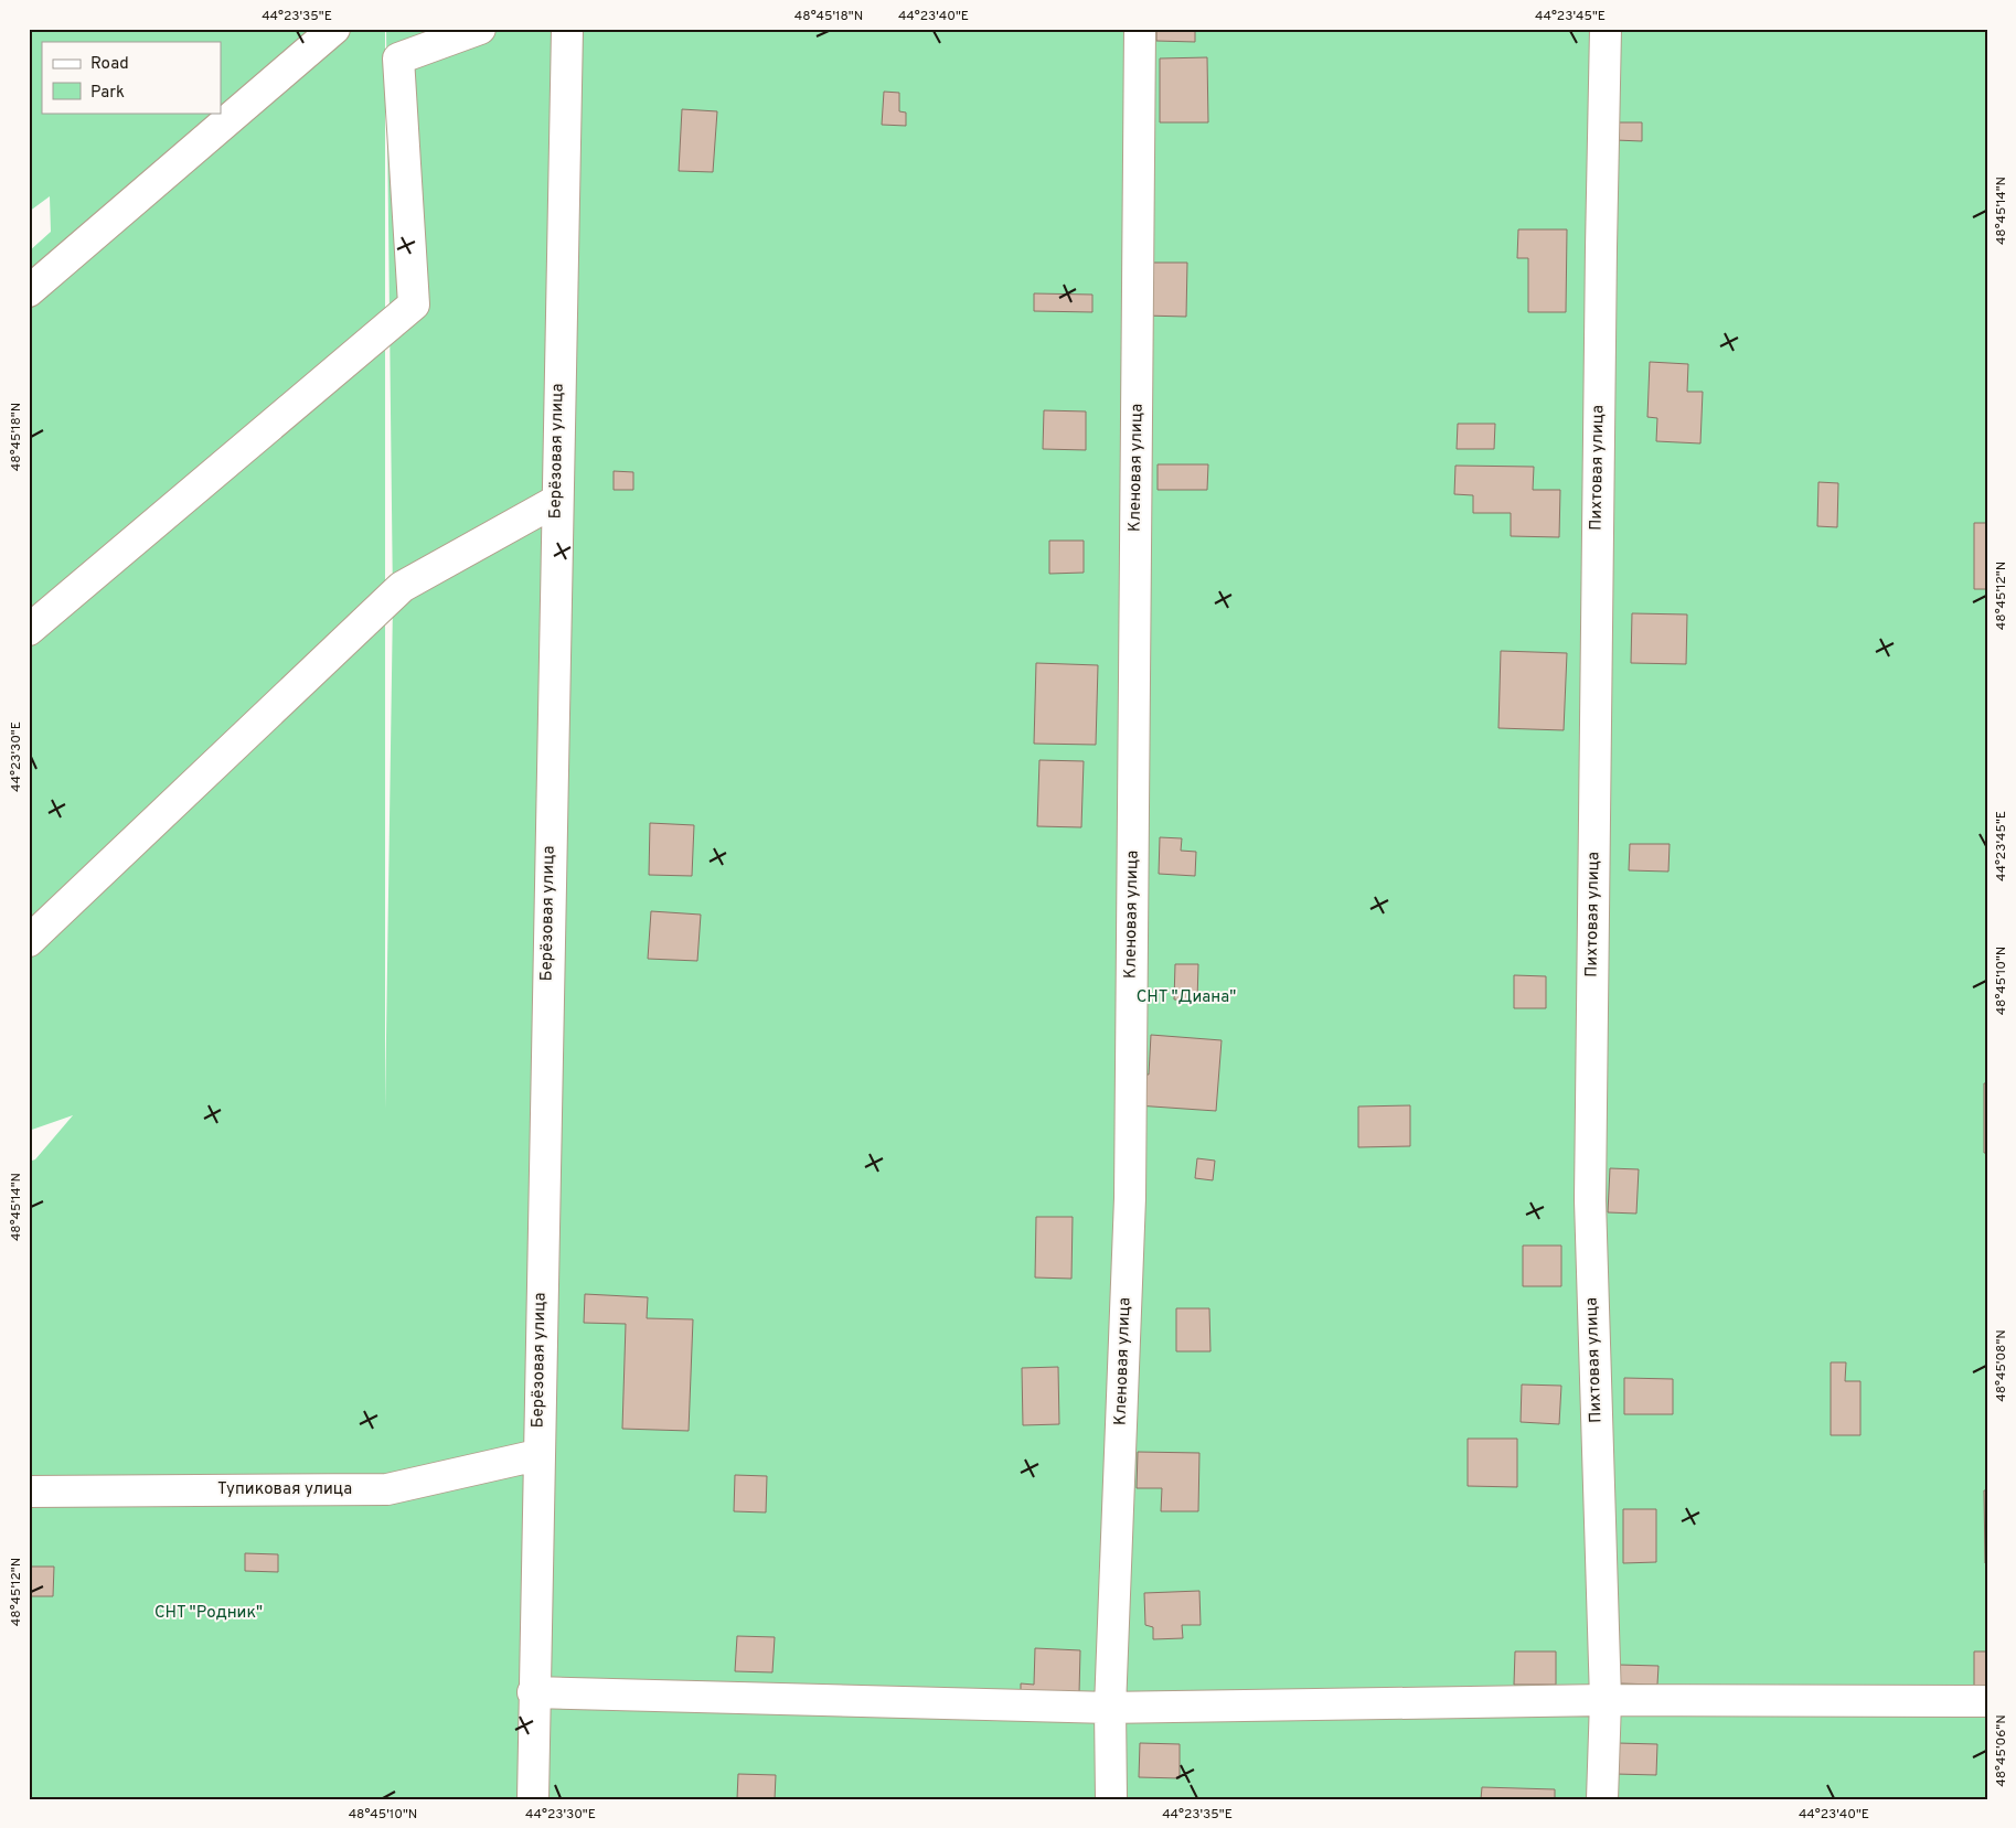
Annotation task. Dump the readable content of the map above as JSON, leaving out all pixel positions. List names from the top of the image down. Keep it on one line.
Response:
{"streets":{"street":["Берёзовая улица","Кленовая улица","Пихтовая улица","Тупиковая улица"]},"crossings":[["Берёзовая улица","Тупиковая улица"]],"parks":["СНТ \"Диана\"","СНТ \"Родник\""],"legend":["Road","Park"],"coordinates":["44°23'35\"E","48°45'18\"N","44°23'40\"E","44°23'45\"E","48°45'14\"N","48°45'12\"N","44°23'30\"E","48°45'10\"N","48°45'08\"N","48°45'06\"N"]}
